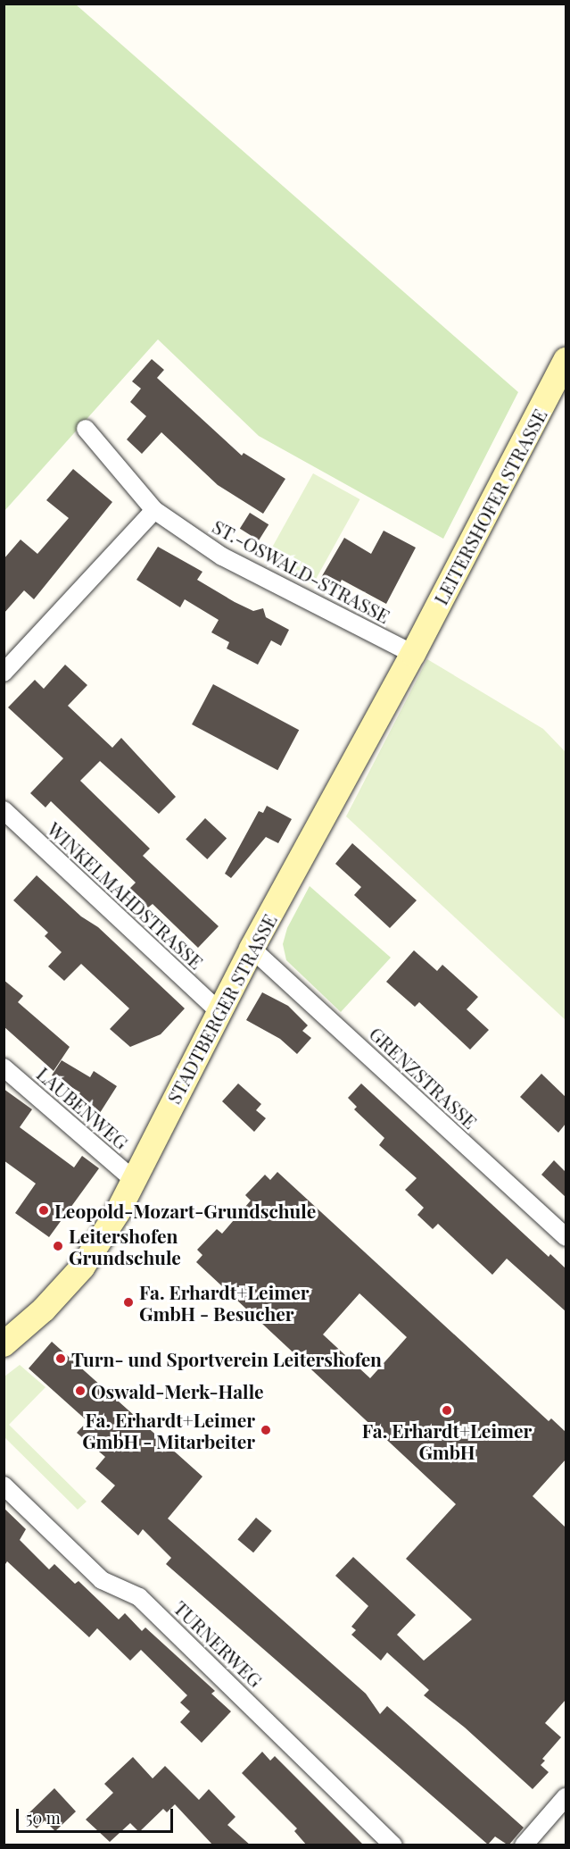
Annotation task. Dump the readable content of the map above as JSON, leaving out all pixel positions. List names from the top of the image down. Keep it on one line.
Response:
{"streets":{"street":["LEITERSHOFER STRASSE","ST.-OSWALD-STRASSE","WINKELMAHDSTRASSE","STADTBERGER STRASSE","GRENZSTRASSE","LAUBENWEG","TURNERWEG"]},"crossings":[["LEITERSHOFER STRASSE","ST.-OSWALD-STRASSE"],["LEITERSHOFER STRASSE","STADTBERGER STRASSE"],["ST.-OSWALD-STRASSE","STADTBERGER STRASSE"],["WINKELMAHDSTRASSE","STADTBERGER STRASSE"],["STADTBERGER STRASSE","GRENZSTRASSE"],["STADTBERGER STRASSE","LAUBENWEG"]],"places":["Leopold-Mozart-Grundschule","Leitershofen Grundschule","Fa. Erhardt+Leimer GmbH - Besucher","Turn- und Sportverein Leitershofen","Oswald-Merk-Halle","Fa. Erhardt+Leimer GmbH","Fa. Erhardt+Leimer GmbH - Mitarbeiter"],"scale_bar":"50 m"}
